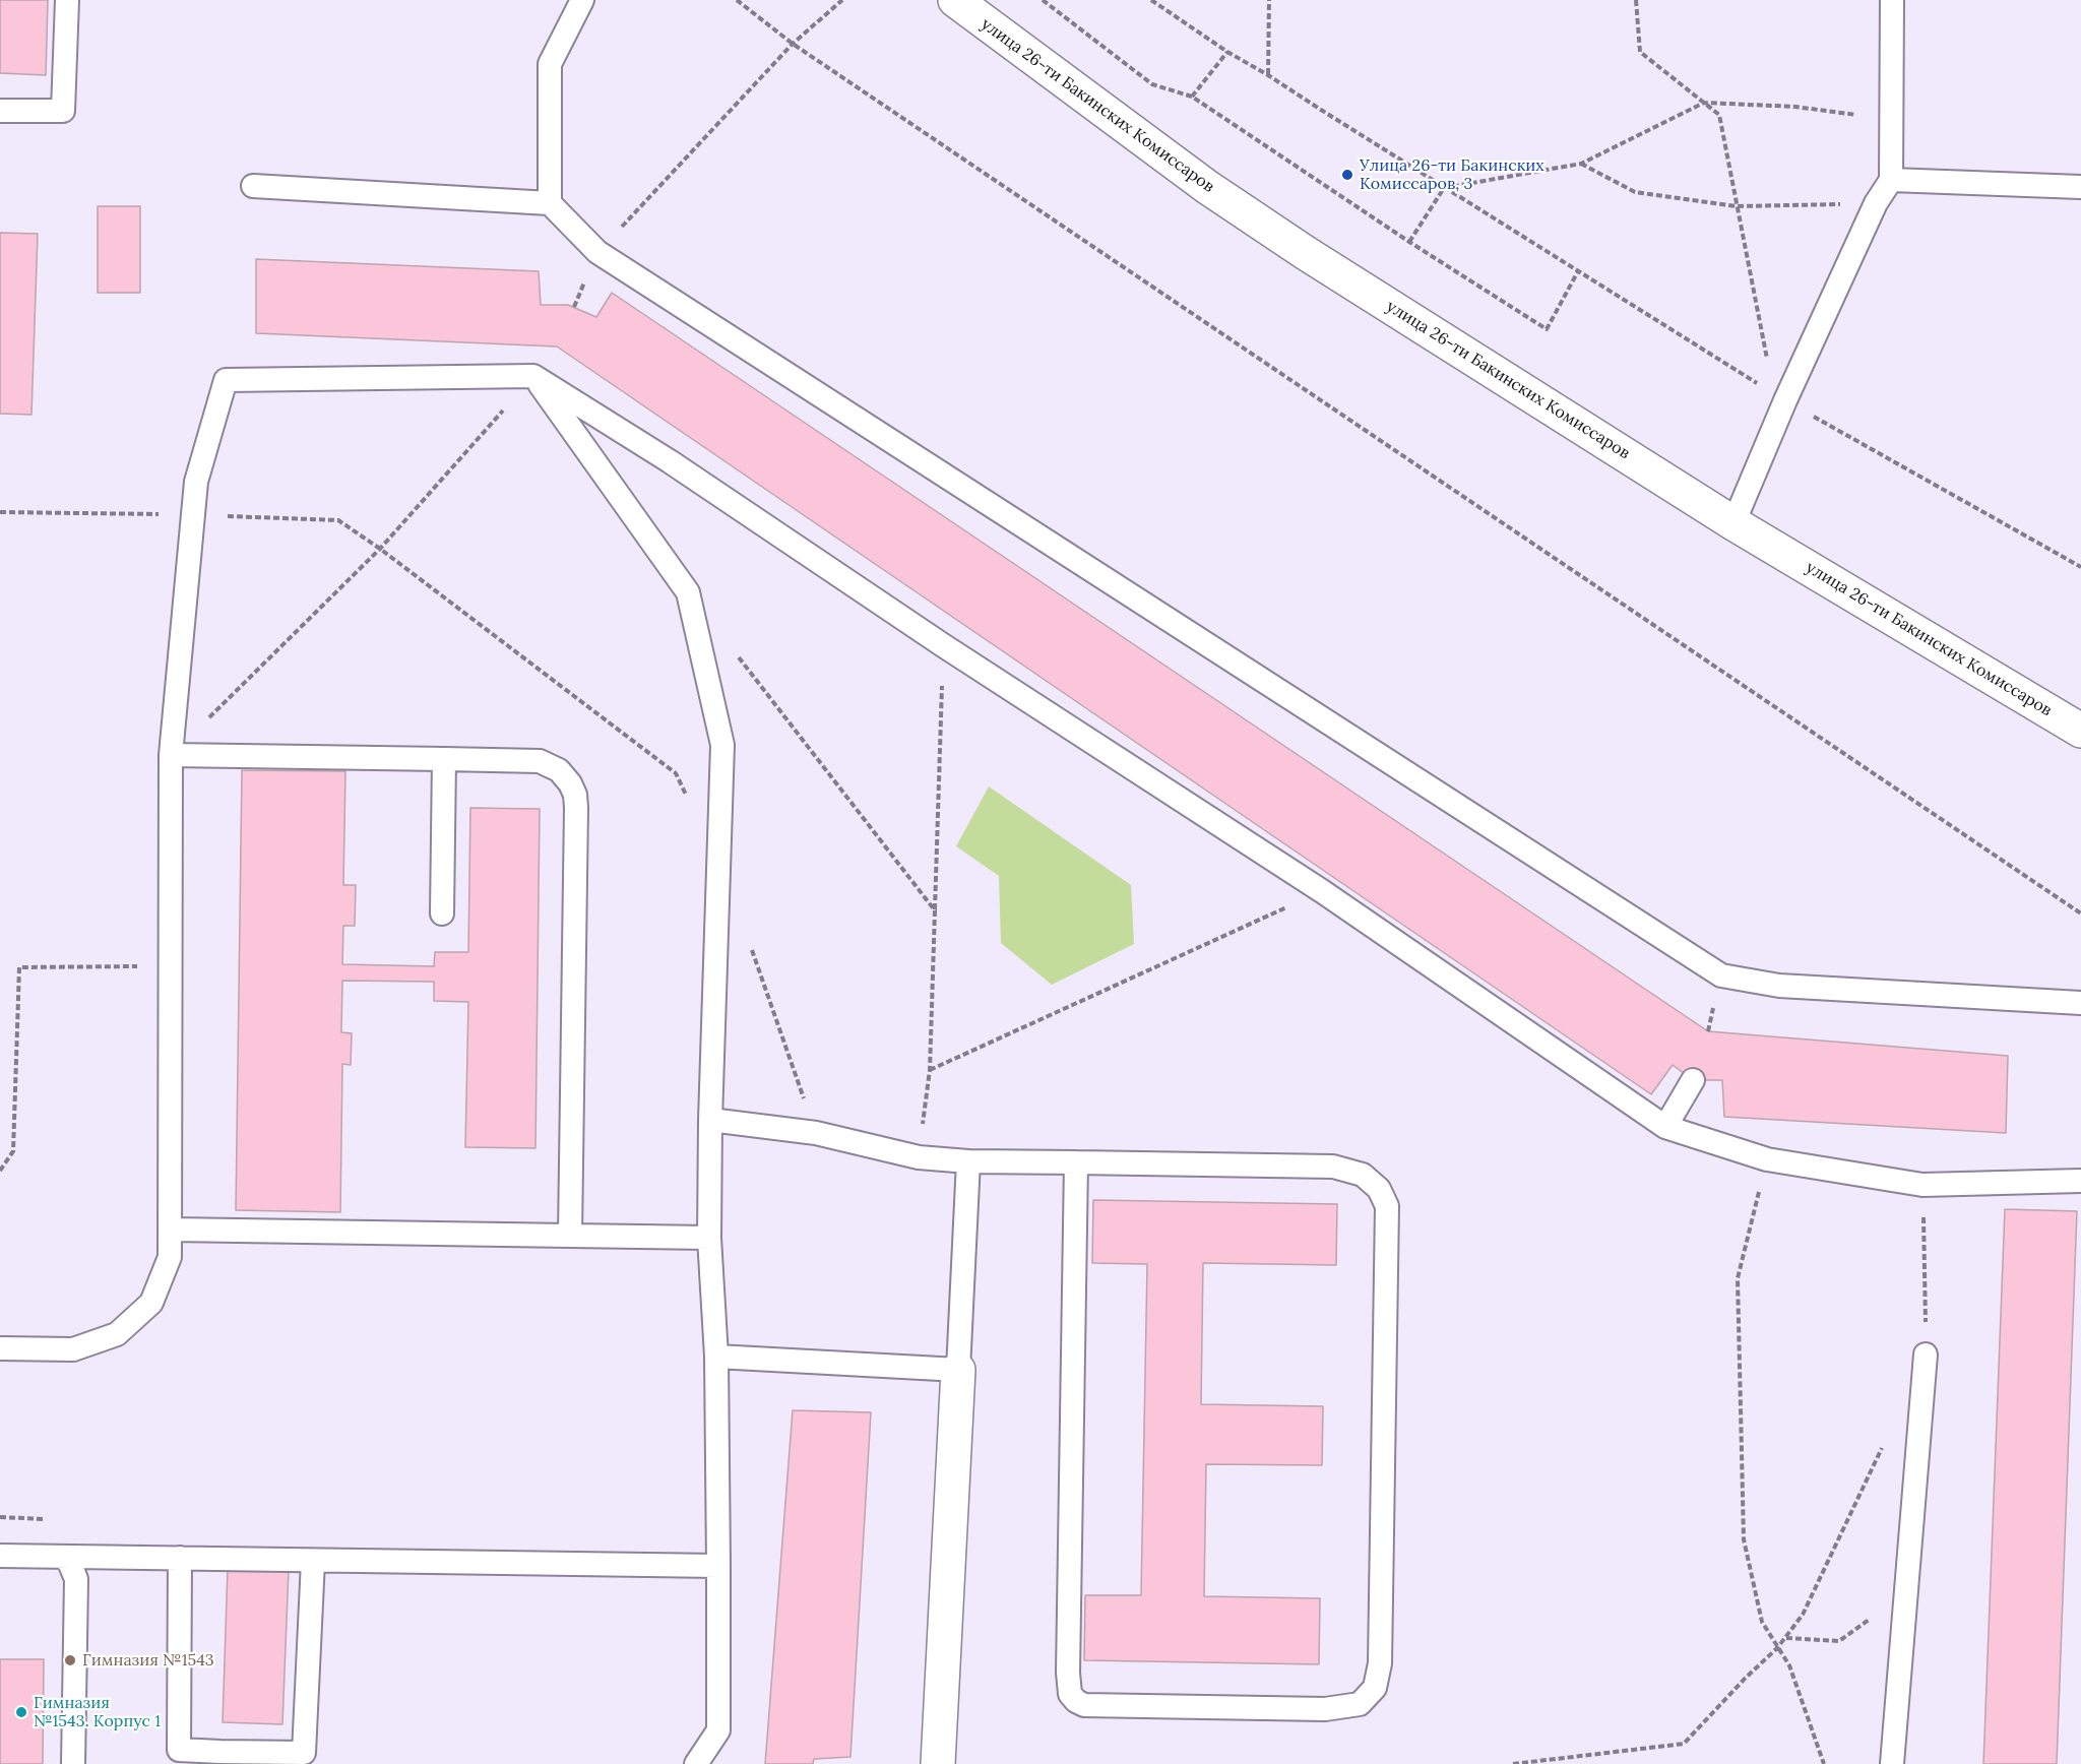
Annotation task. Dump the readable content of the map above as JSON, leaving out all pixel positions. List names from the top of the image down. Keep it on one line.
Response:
{"streets":{"main road":["улица 26-ти Бакинских Комиссаров"]},"places":["Улица 26-ти Бакинских Комиссаров, 3","Гимназия №1543","Гимназия №1543. Корпус 1"]}
